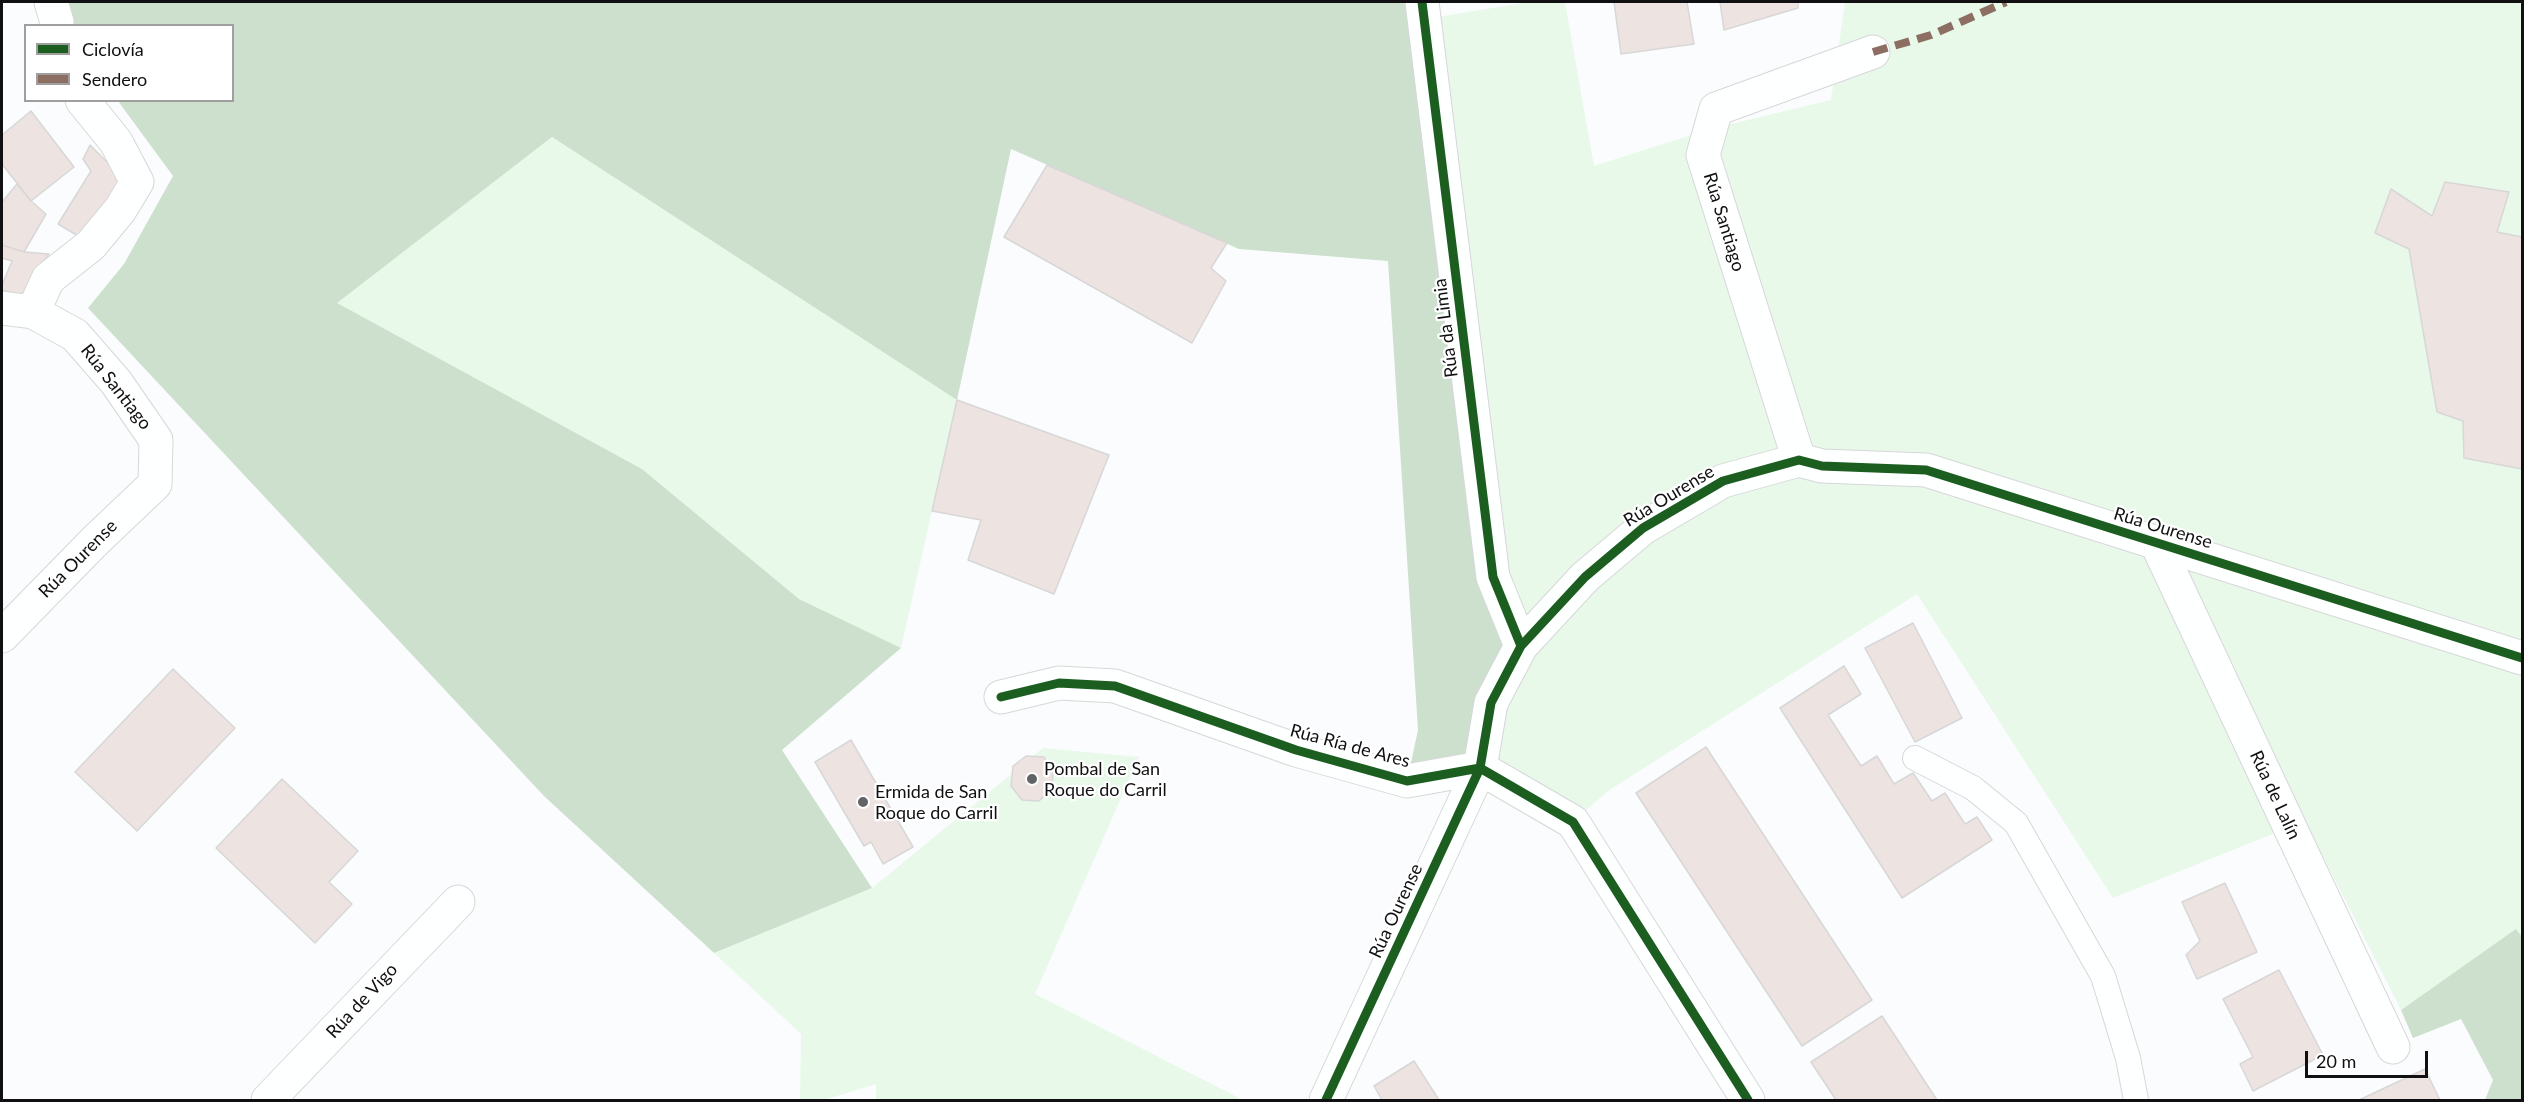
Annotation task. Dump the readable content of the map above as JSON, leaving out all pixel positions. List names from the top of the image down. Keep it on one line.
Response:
{"streets":{"street":["Rúa Santiago","Rúa da Limia","Rúa Ourense","Rúa Ría de Ares","Rúa de Lalín","Rúa de Vigo"]},"crossings":[["Rúa Santiago","Rúa Ourense"],["Rúa da Limia","Rúa Ourense"],["Rúa Ourense","Rúa Ría de Ares"],["Rúa Ourense","Rúa de Lalín"]],"places":["Pombal de San Roque do Carril","Ermida de San Roque do Carril"],"legend":["Ciclovía","Sendero"],"scale_bar":"20 m"}
